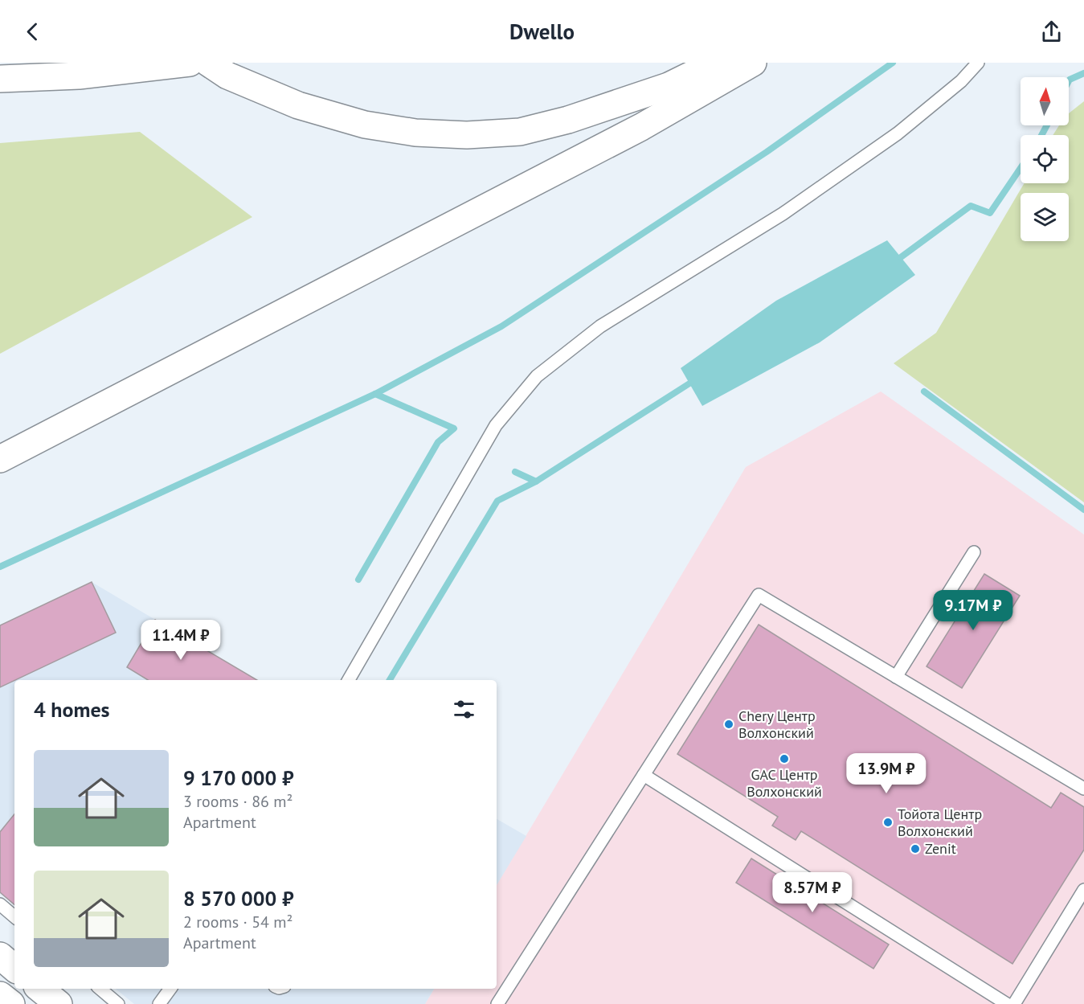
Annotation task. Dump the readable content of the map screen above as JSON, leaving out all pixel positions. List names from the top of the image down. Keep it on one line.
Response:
{"places":["Chery Центр Волхонский","GAC Центр Волхонский","Тойота Центр Волхонский","Zenit"],"north":"top","page":{"header":"Dwello","price":["9.17M ₽","11.4M ₽","13.9M ₽","8.57M ₽"],"heading":"4 homes","list":[{"name":"9 170 000 ₽","note":"3 rooms · 86 m² · Apartment"},{"name":"8 570 000 ₽","note":"2 rooms · 54 m² · Apartment"}]}}
